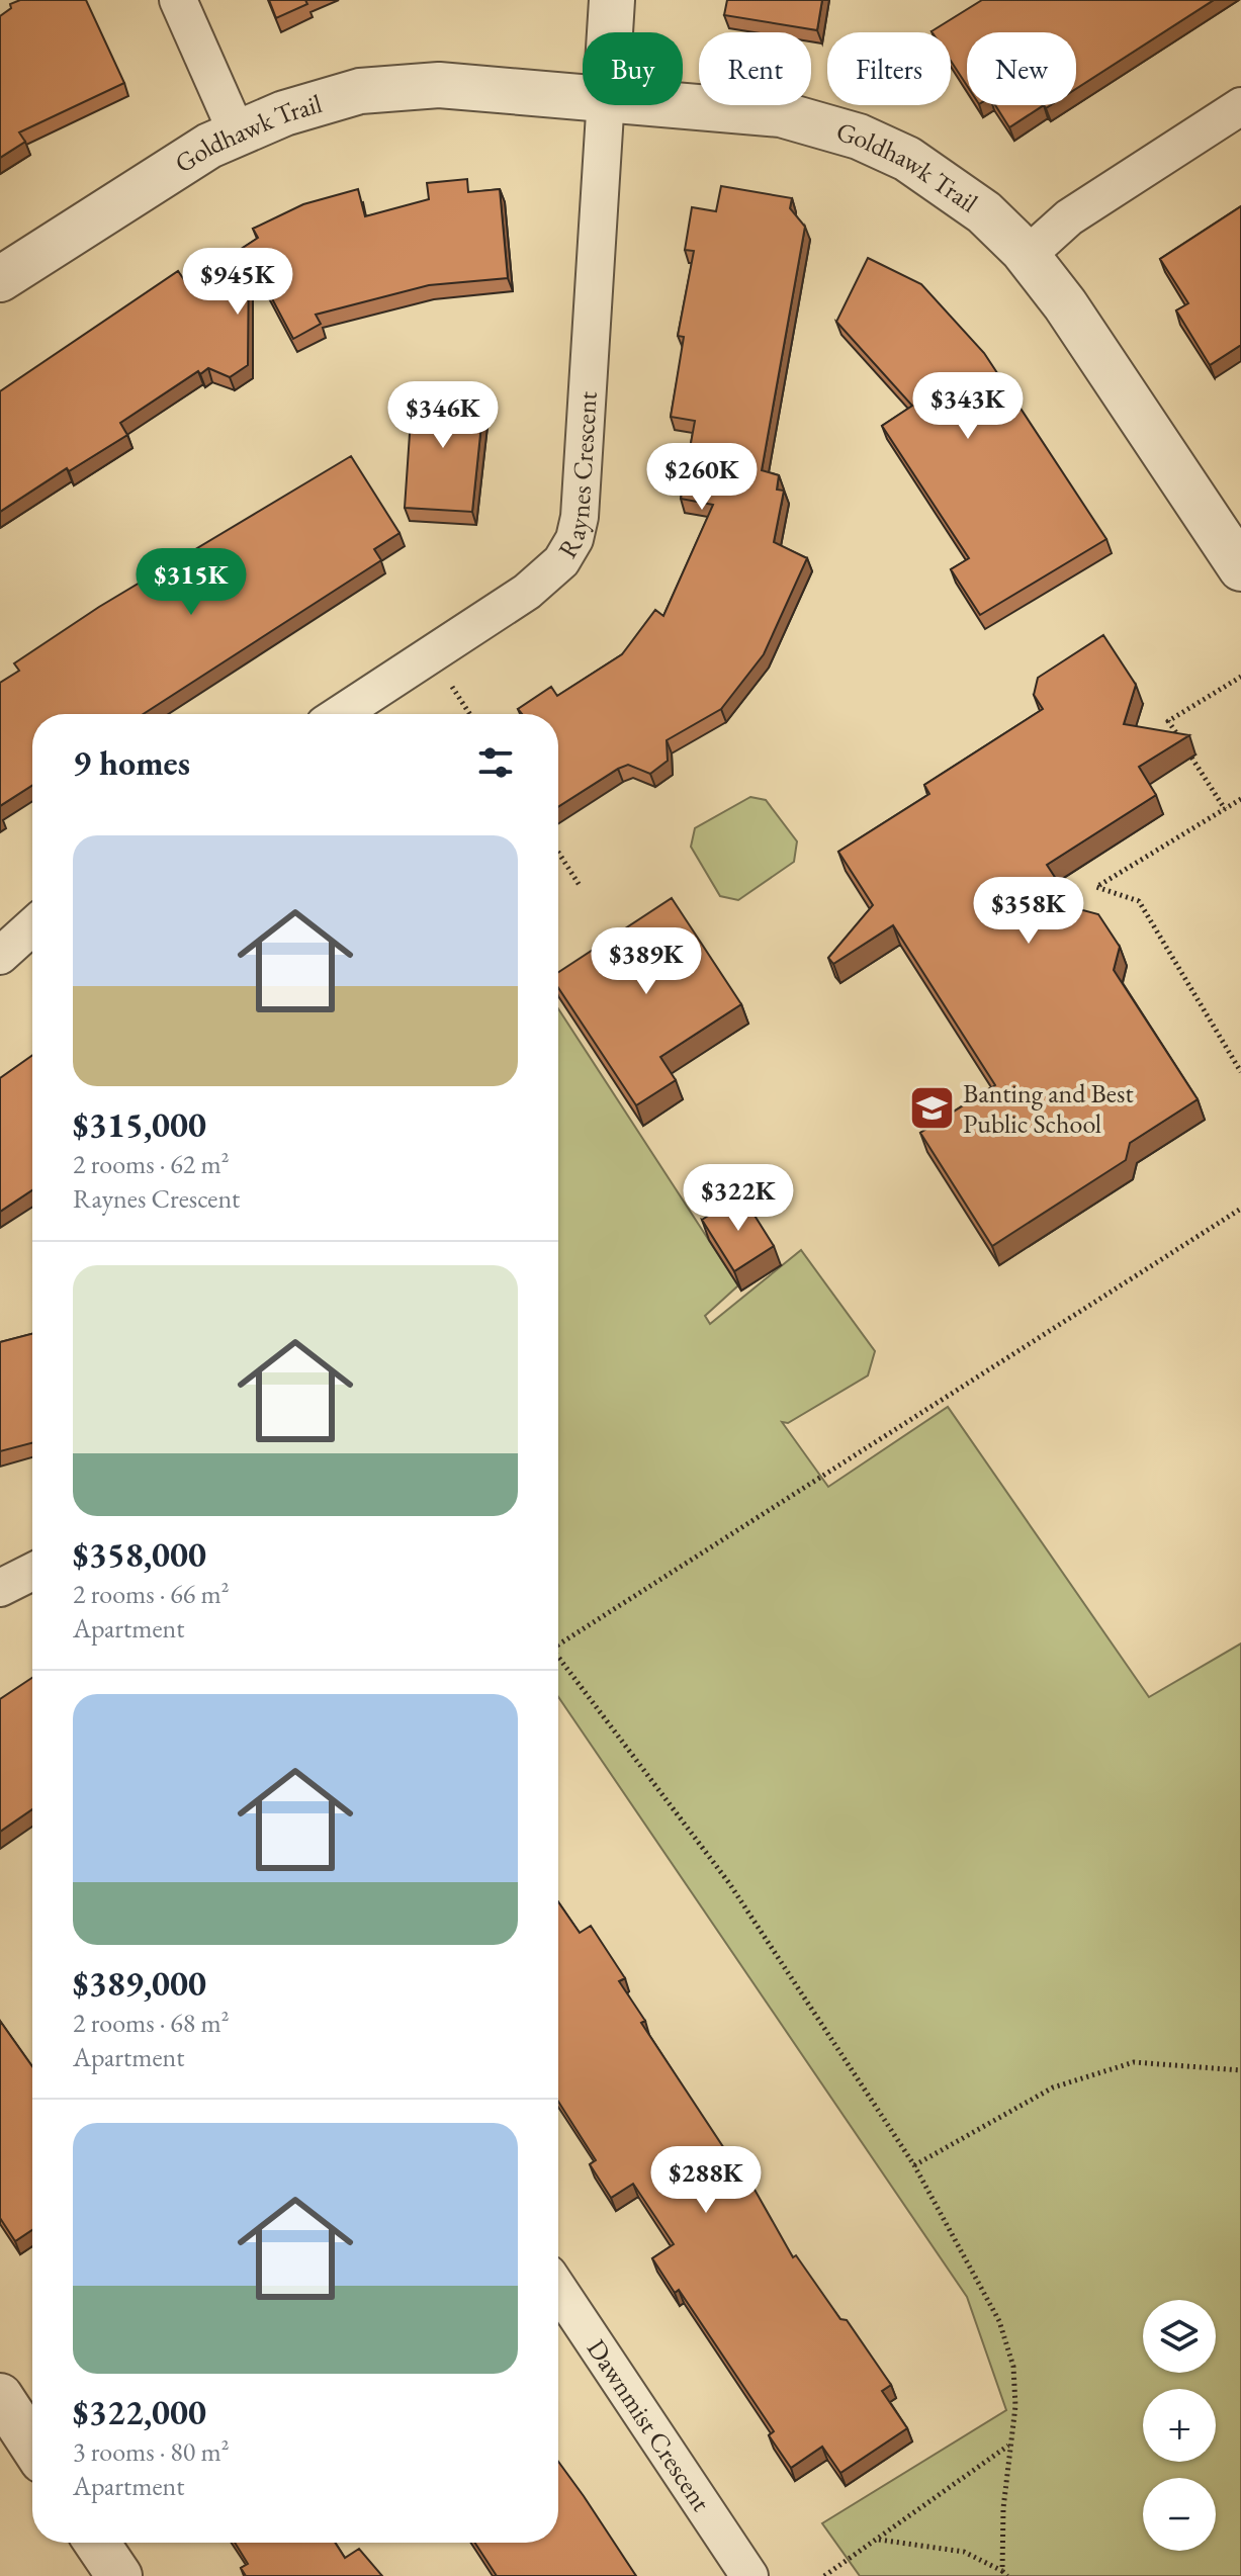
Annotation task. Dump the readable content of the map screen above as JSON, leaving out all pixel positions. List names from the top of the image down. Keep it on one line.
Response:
{"streets":{"street":["Goldhawk Trail","Raynes Crescent","Dawnmist Crescent"]},"places":{"school or university":["Banting and Best Public School"]},"page":{"chip":["Buy","Rent","Filters","New"],"price":["$945K","$343K","$346K","$260K","$315K","$358K","$389K","$322K","$288K"],"heading":"9 homes","list":[{"name":"$315,000","note":"2 rooms · 62 m² · Raynes Crescent"},{"name":"$358,000","note":"2 rooms · 66 m² · Apartment"},{"name":"$389,000","note":"2 rooms · 68 m² · Apartment"},{"name":"$322,000","note":"3 rooms · 80 m² · Apartment"}],"map_buttons":["+","−"]}}
